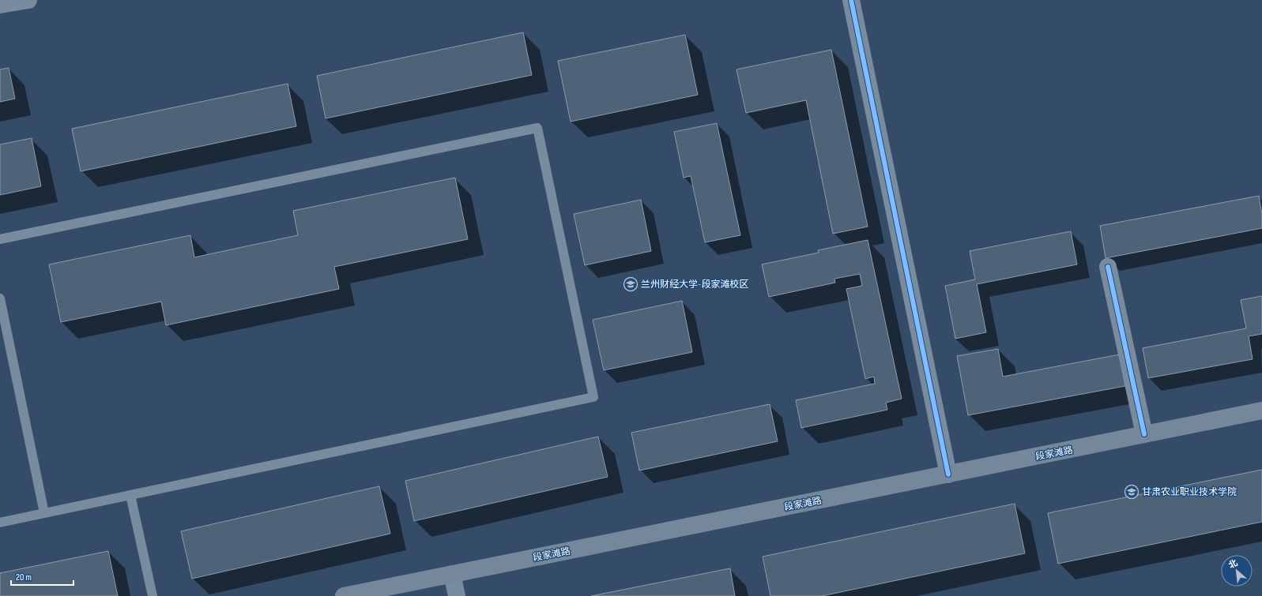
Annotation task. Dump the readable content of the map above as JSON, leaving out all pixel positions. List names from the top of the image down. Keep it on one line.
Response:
{"streets":{"main road":["段家滩路"]},"places":{"school or university":["兰州财经大学-段家滩校区","甘肃农业职业技术学院"]},"scale_bar":"20 m","north":"top left"}
